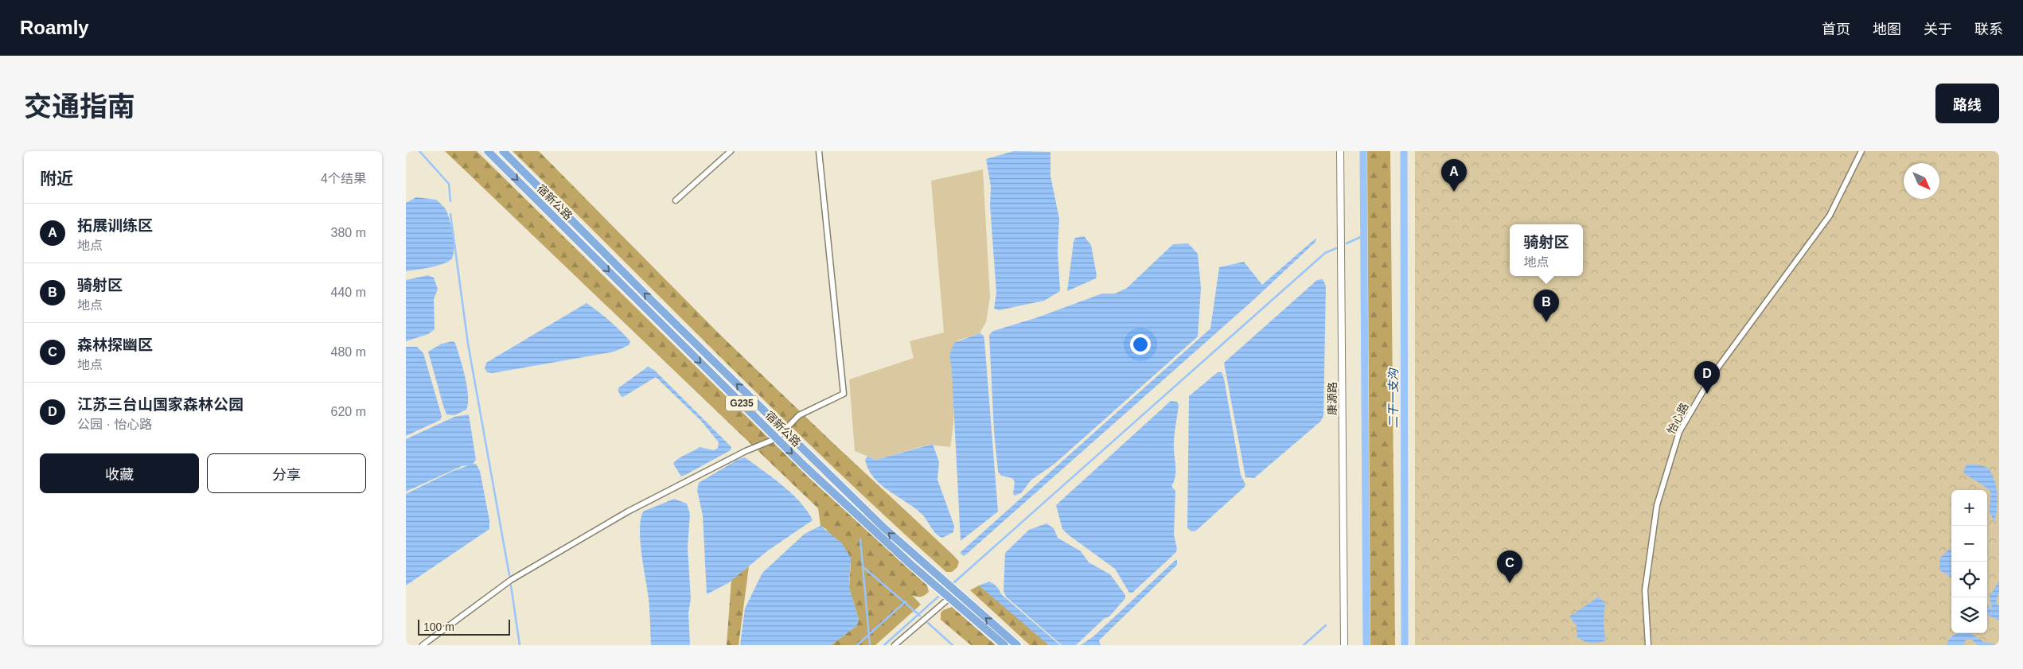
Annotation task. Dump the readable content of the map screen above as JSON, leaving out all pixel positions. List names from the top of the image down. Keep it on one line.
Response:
{"streets":{"highway":["宿新公路","G235"],"street":["康源路","怡心路"]},"water":["二干一支沟"],"scale_bar":"100 m","north":"bottom right","page":{"header":"Roamly","nav":["首页","地图","关于","联系"],"title":"交通指南","buttons":["路线",["收藏","分享"]],"heading":["附近","4个结果"],"pins":["A","B","D","C"],"list":[{"mark":"A","name":"拓展训练区","note":"地点","value":"380 m"},{"mark":"B","name":"骑射区","note":"地点","value":"440 m"},{"mark":"C","name":"森林探幽区","note":"地点","value":"480 m"},{"mark":"D","name":"江苏三台山国家森林公园","note":"公园 · 怡心路","value":"620 m"}],"popup":["骑射区","地点"],"map_buttons":["+","−"],"scale":"100 m"}}
